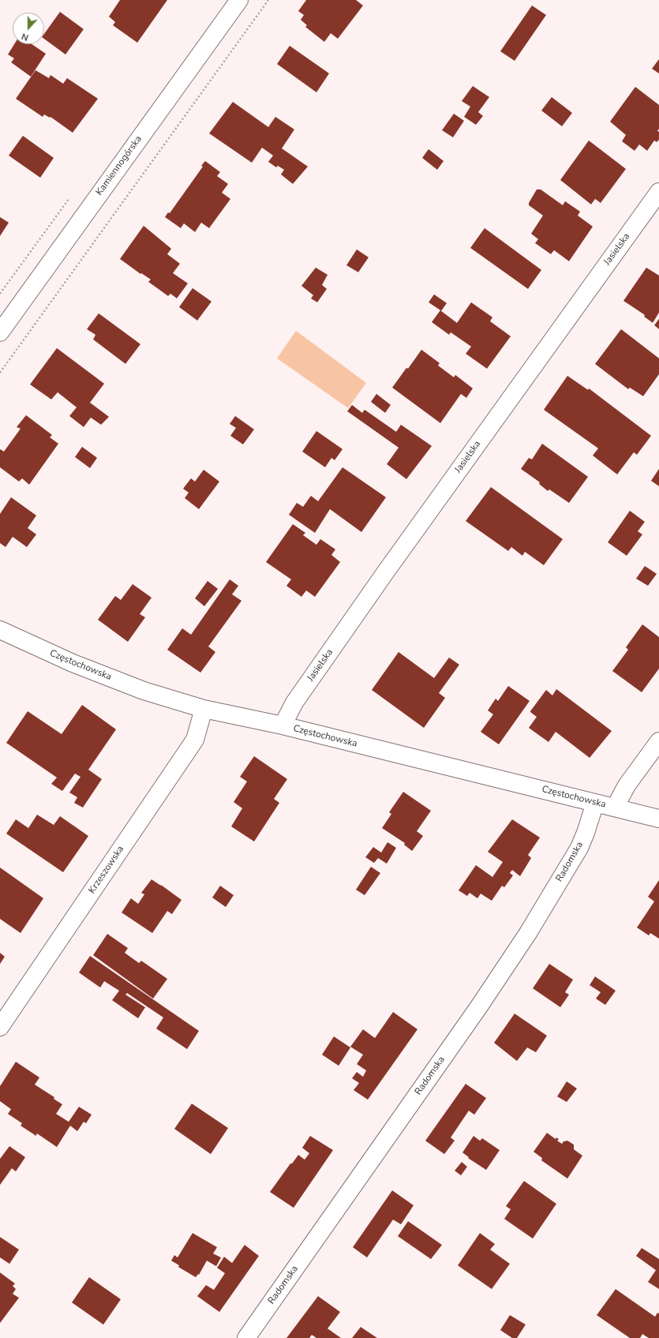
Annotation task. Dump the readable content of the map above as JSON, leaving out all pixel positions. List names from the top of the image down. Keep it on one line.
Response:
{"streets":{"street":["Kamiennogórska","Jasielska","Częstochowska","Radomska","Krzeszowska"]},"crossings":[["Jasielska","Częstochowska"],["Częstochowska","Radomska"],["Częstochowska","Krzeszowska"]],"north":"bottom"}
